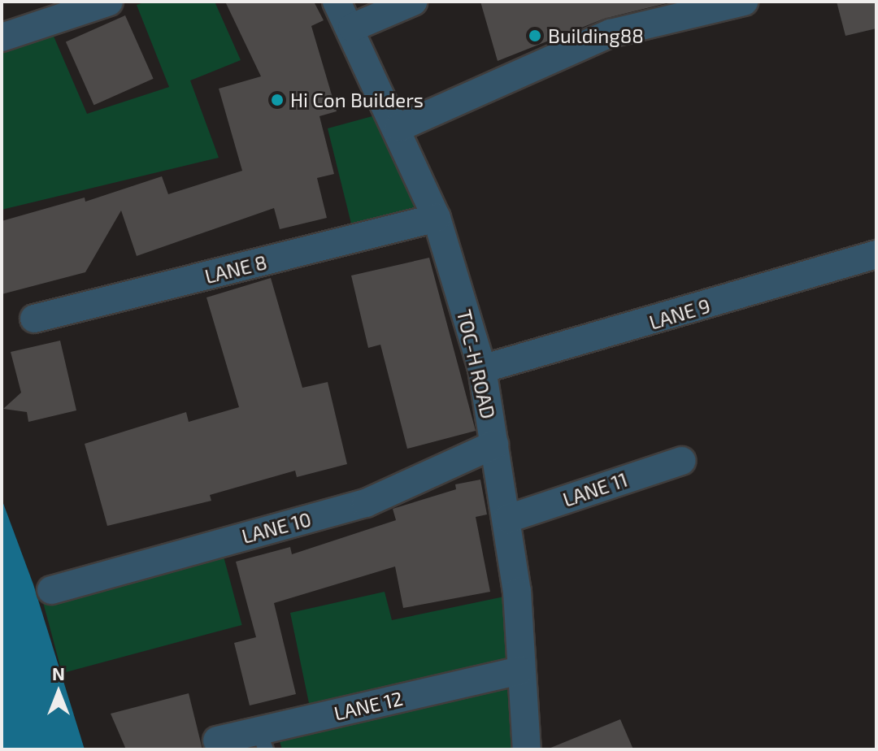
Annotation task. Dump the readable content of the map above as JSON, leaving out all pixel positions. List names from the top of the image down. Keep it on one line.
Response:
{"streets":{"street":["LANE 8","LANE 9","TOC-H ROAD","LANE 11","LANE 10","LANE 12"]},"crossings":[["LANE 8","TOC-H ROAD"],["LANE 9","TOC-H ROAD"],["TOC-H ROAD","LANE 11"],["TOC-H ROAD","LANE 10"],["TOC-H ROAD","LANE 12"]],"places":["Building88","Hi Con Builders"],"north":"top"}
